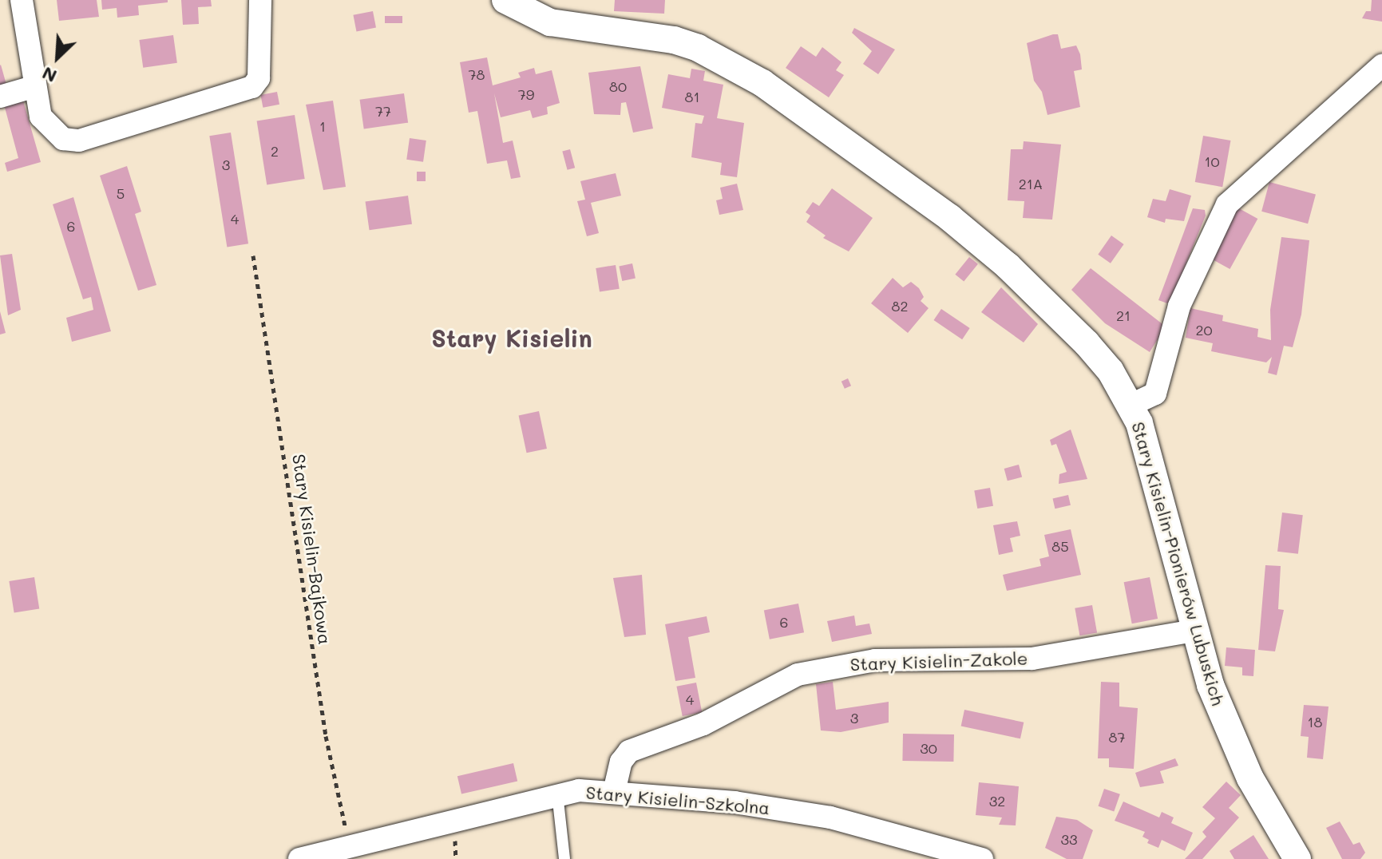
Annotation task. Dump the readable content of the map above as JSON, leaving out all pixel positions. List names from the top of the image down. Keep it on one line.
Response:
{"streets":{"street":["Stary Kisielin-Pionierów Lubuskich","Stary Kisielin-Zakole","Stary Kisielin-Szkolna"],"path":["Stary Kisielin-Bajkowa"]},"crossings":[["Stary Kisielin-Bajkowa","Stary Kisielin-Szkolna"],["Stary Kisielin-Pionierów Lubuskich","Stary Kisielin-Zakole"],["Stary Kisielin-Zakole","Stary Kisielin-Szkolna"]],"districts":["Stary Kisielin"],"house_numbers":["78","80","79","81","77","1","2","10","3","21A","5","4","6","82","21","20","85","6","4","3","18","87","30","32","33"],"north":"bottom left"}
